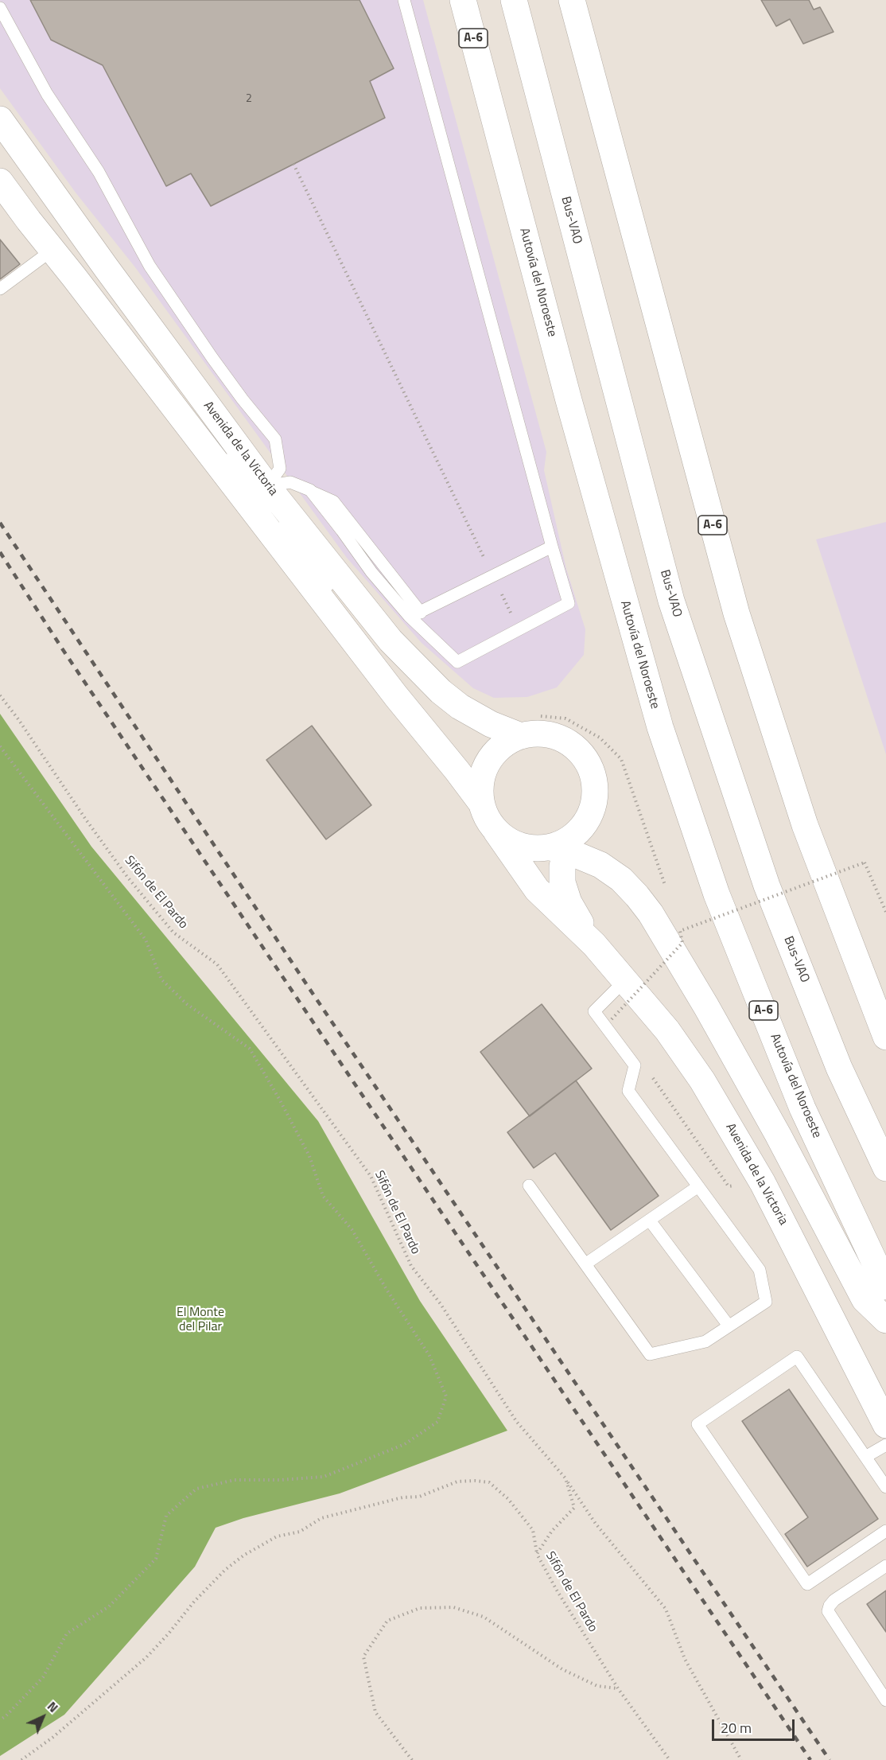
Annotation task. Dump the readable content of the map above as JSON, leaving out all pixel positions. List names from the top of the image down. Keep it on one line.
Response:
{"streets":{"main road":["A-6","Bus-VAO","Autovía del Noroeste","Avenida de la Victoria"],"path":["Sifón de El Pardo"]},"parks":["El Monte del Pilar"],"house_numbers":["2"],"scale_bar":"20 m","north":"top right"}
